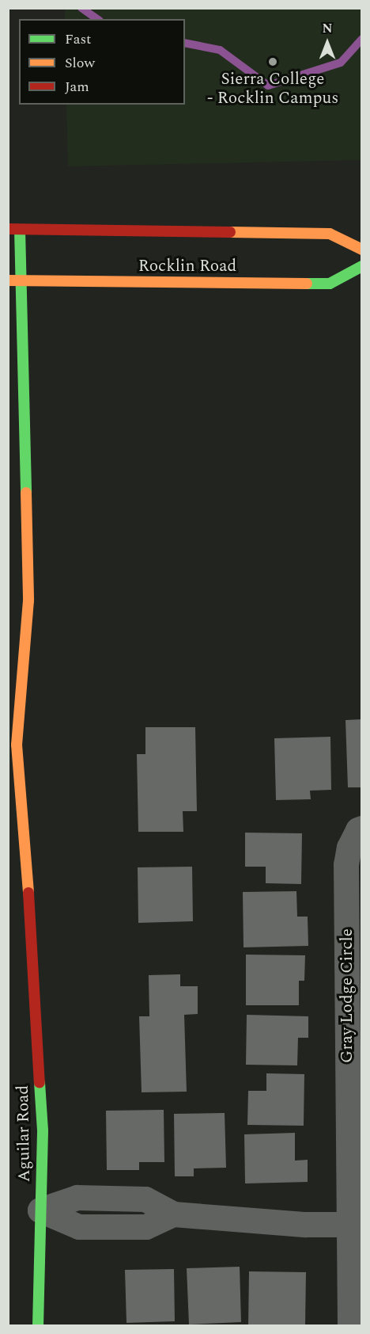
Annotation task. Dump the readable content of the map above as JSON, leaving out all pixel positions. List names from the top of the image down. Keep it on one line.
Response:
{"streets":{"street":["Rocklin Road","Gray Lodge Circle","Aguilar Road"]},"crossings":[["Rocklin Road","Aguilar Road"]],"places":["Sierra College - Rocklin Campus"],"legend":["Fast","Slow","Jam"],"north":"top"}
